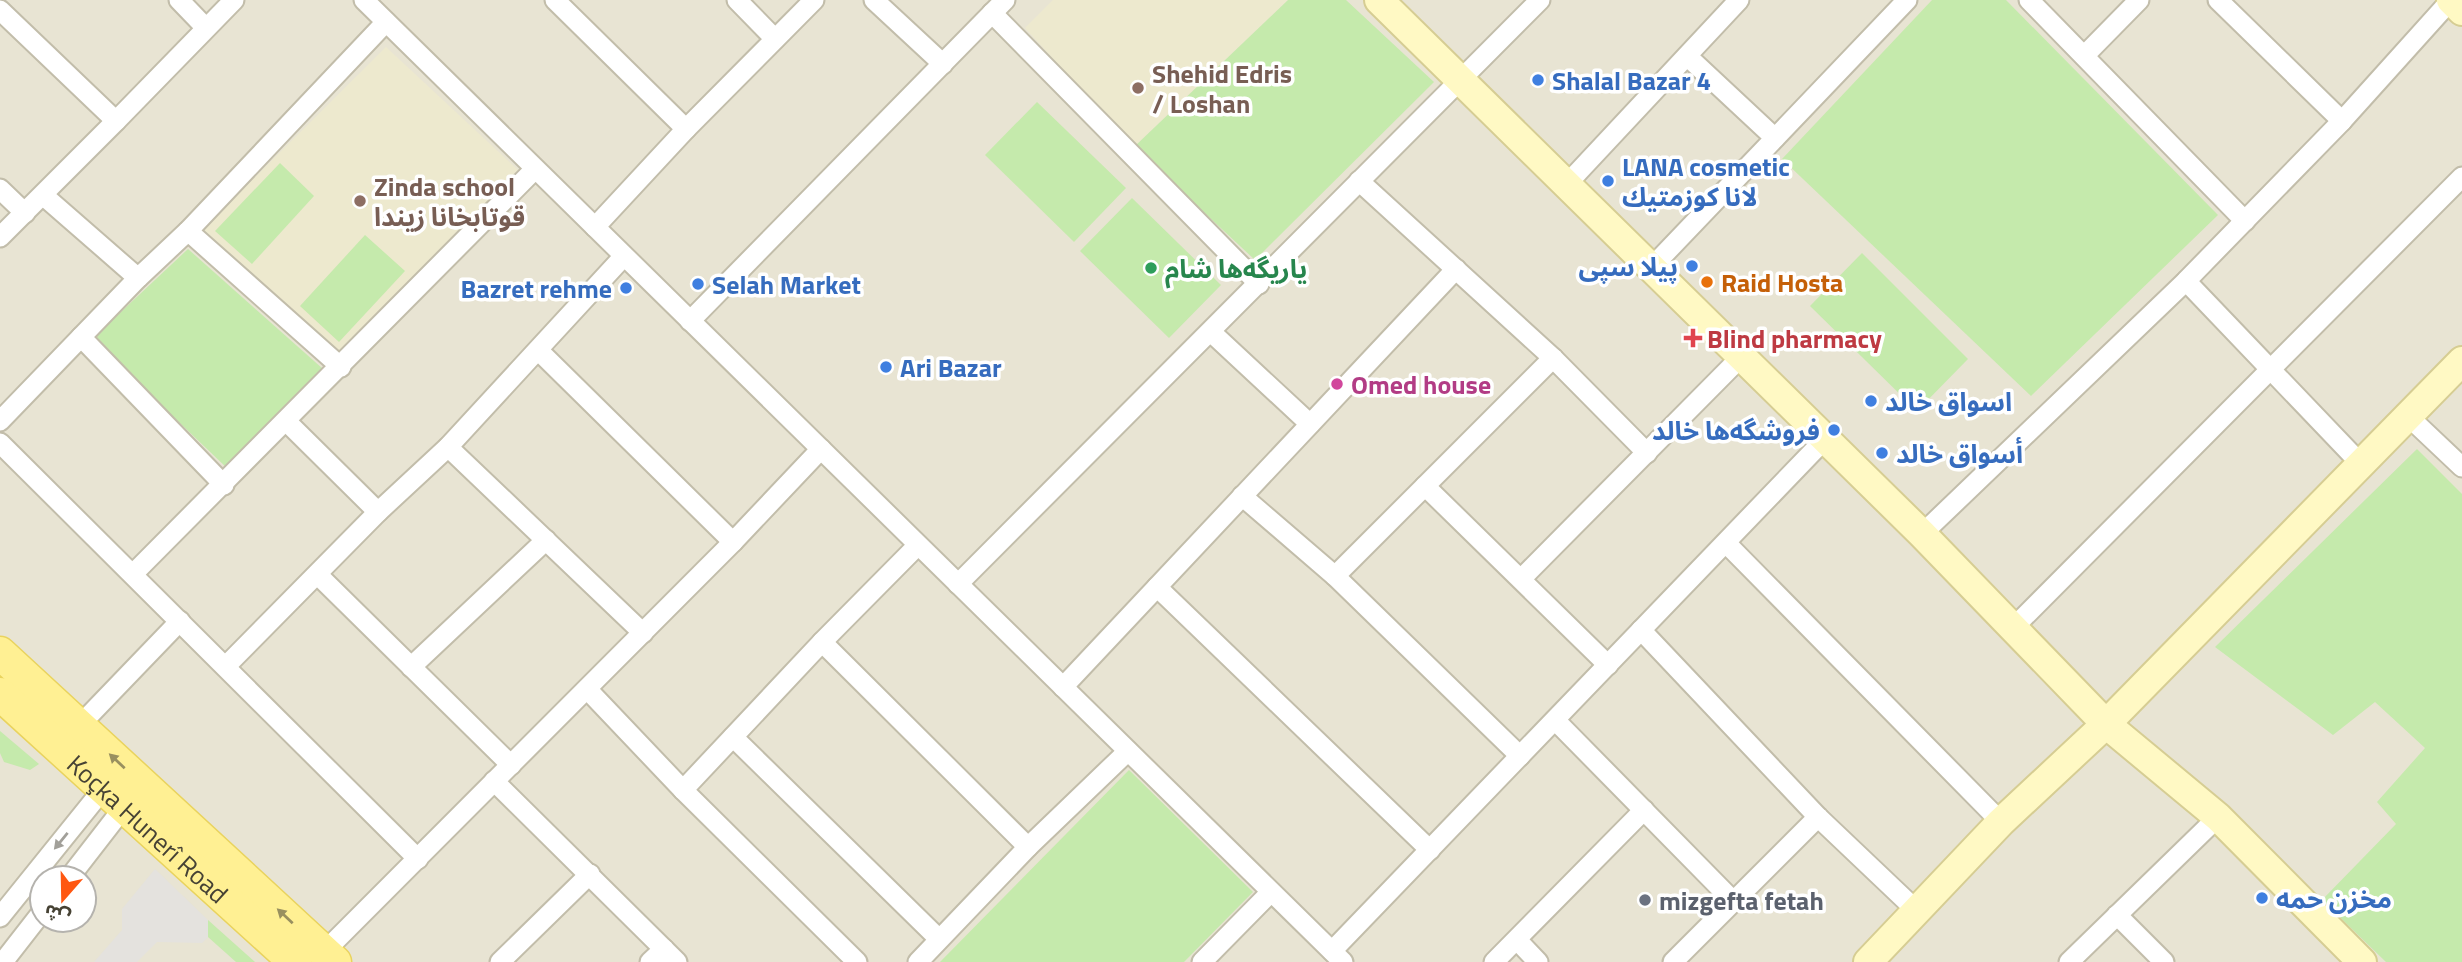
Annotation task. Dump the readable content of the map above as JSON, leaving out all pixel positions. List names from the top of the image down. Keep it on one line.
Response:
{"streets":{"main road":["Koçka Hunerî Road"]},"places":{"other":["Shalal Bazar 4","Shehid Edris / Loshan","LANA cosmetic لانا کوزمتیك","Zinda school قوتابخانا زیندا","پيلا سپى","ياريگه‌ها شام","Raid Hosta","Selah Market","Bazret rehme","Ari Bazar","Omed house","اسواق خالد","فروشگەها خالد","أسواق خالد","مخزن حمه","mizgefta fetah"],"health":["Blind pharmacy"]},"north":"bottom"}
